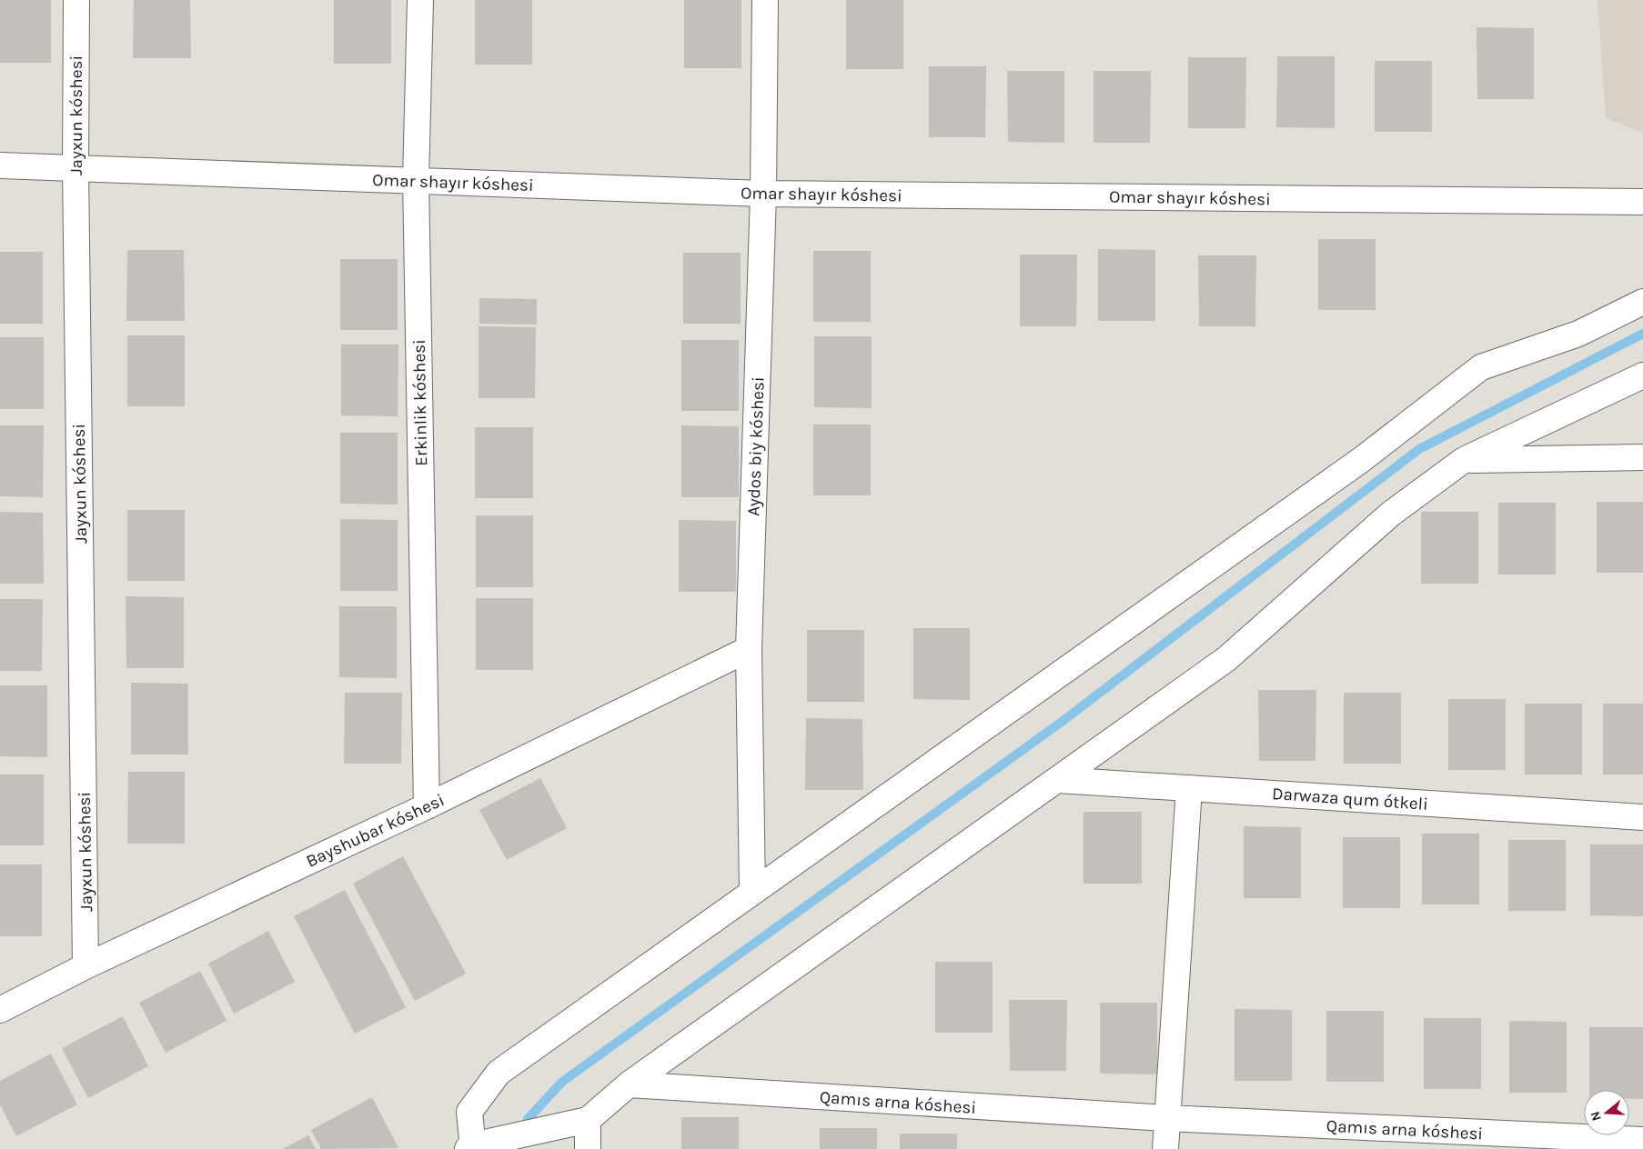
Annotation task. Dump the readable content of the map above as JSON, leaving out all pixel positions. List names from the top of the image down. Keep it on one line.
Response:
{"streets":{"street":["Jayxun kóshesi","Omar shayır kóshesi","Erkinlik kóshesi","Aydos biy kóshesi","Darwaza qum ótkeli","Bayshubar kóshesi","Qamıs arna kóshesi"]},"crossings":[["Jayxun kóshesi","Omar shayır kóshesi"],["Jayxun kóshesi","Bayshubar kóshesi"],["Omar shayır kóshesi","Erkinlik kóshesi"],["Omar shayır kóshesi","Aydos biy kóshesi"],["Erkinlik kóshesi","Bayshubar kóshesi"],["Aydos biy kóshesi","Bayshubar kóshesi"]],"north":"left"}
